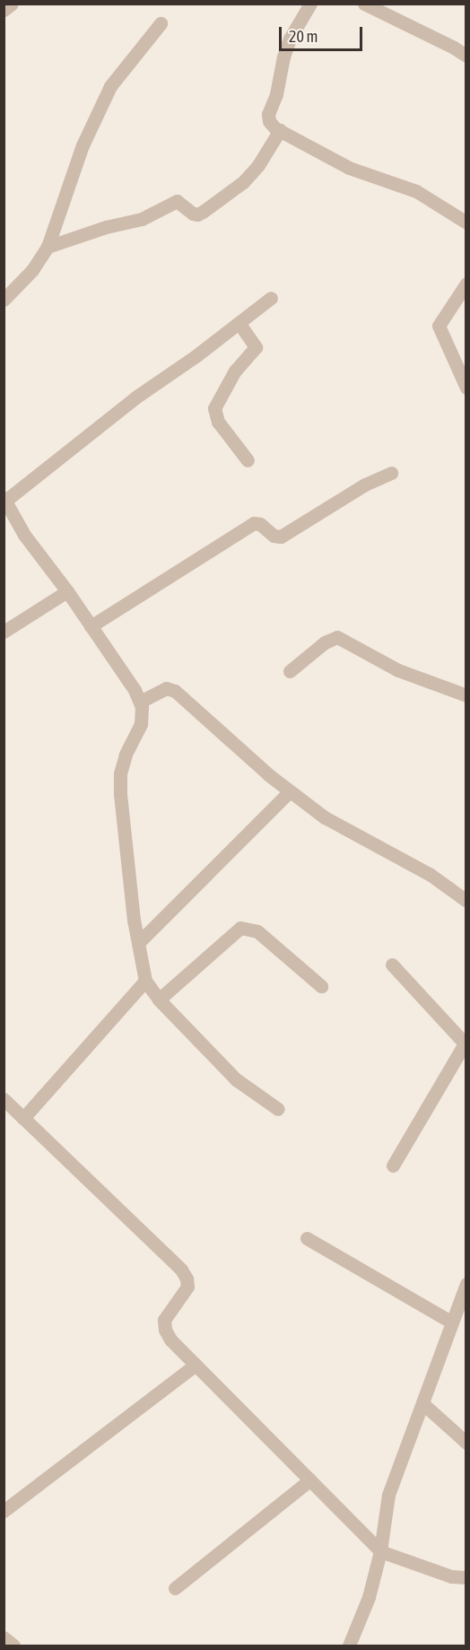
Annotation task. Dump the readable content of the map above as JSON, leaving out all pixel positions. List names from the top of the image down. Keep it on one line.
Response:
{"scale_bar":"20 m"}
